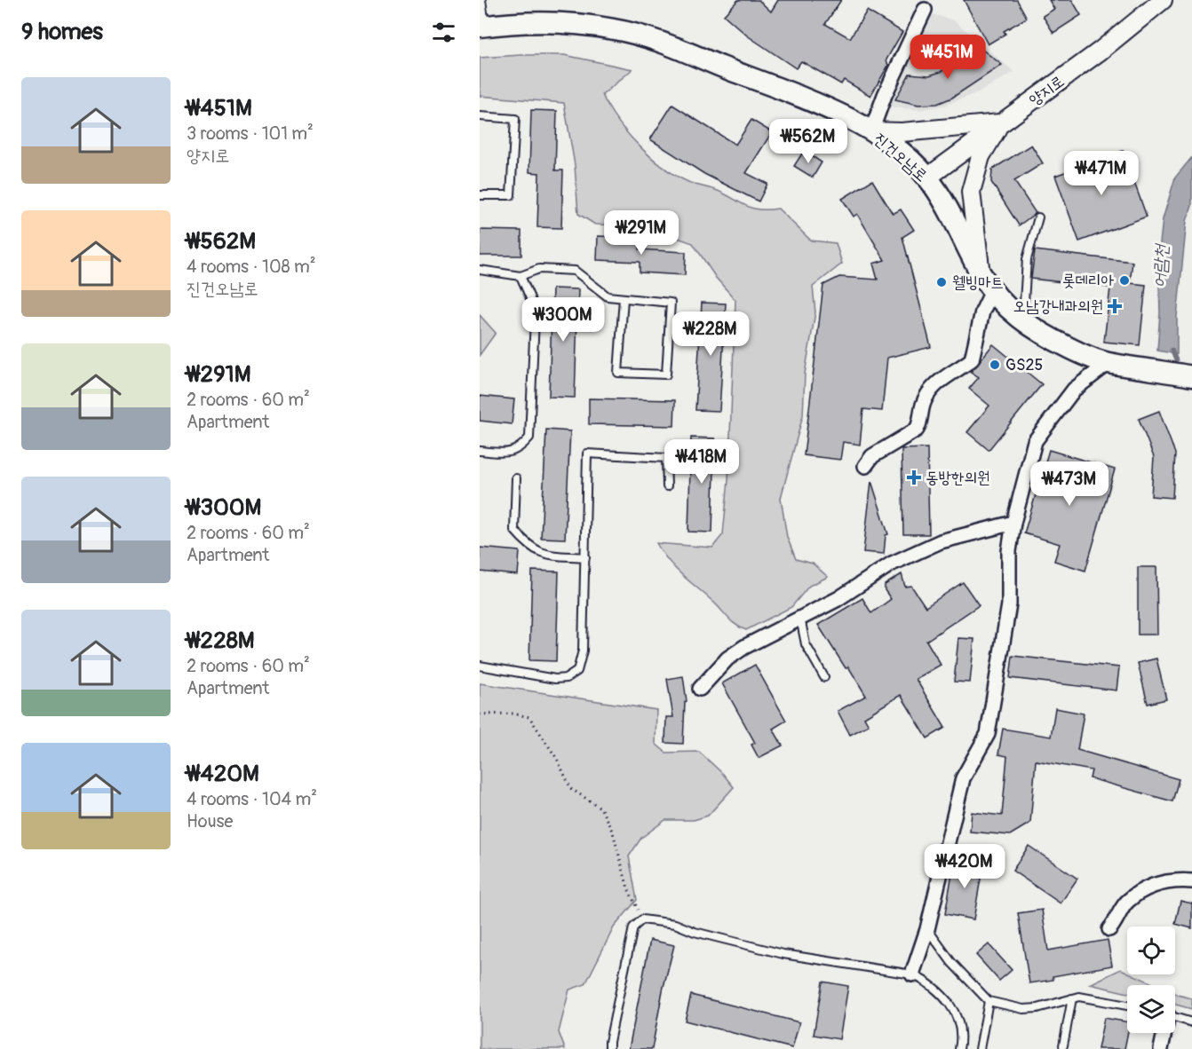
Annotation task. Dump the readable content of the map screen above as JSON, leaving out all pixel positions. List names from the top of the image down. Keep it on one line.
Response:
{"streets":{"main road":["진건오남로"],"street":["양지로"]},"crossings":[["양지로","진건오남로"]],"water":["어람천"],"places":{"other":["롯데리아","웰빙마트","GS25"],"health":["오남강내과의원","동방한의원"]},"page":{"heading":"9 homes","price":["₩451M","₩562M","₩471M","₩291M","₩300M","₩228M","₩418M","₩473M","₩420M"],"list":[{"name":"₩451M","note":"3 rooms · 101 m² · 양지로"},{"name":"₩562M","note":"4 rooms · 108 m² · 진건오남로"},{"name":"₩291M","note":"2 rooms · 60 m² · Apartment"},{"name":"₩300M","note":"2 rooms · 60 m² · Apartment"},{"name":"₩228M","note":"2 rooms · 60 m² · Apartment"},{"name":"₩420M","note":"4 rooms · 104 m² · House"}]}}
